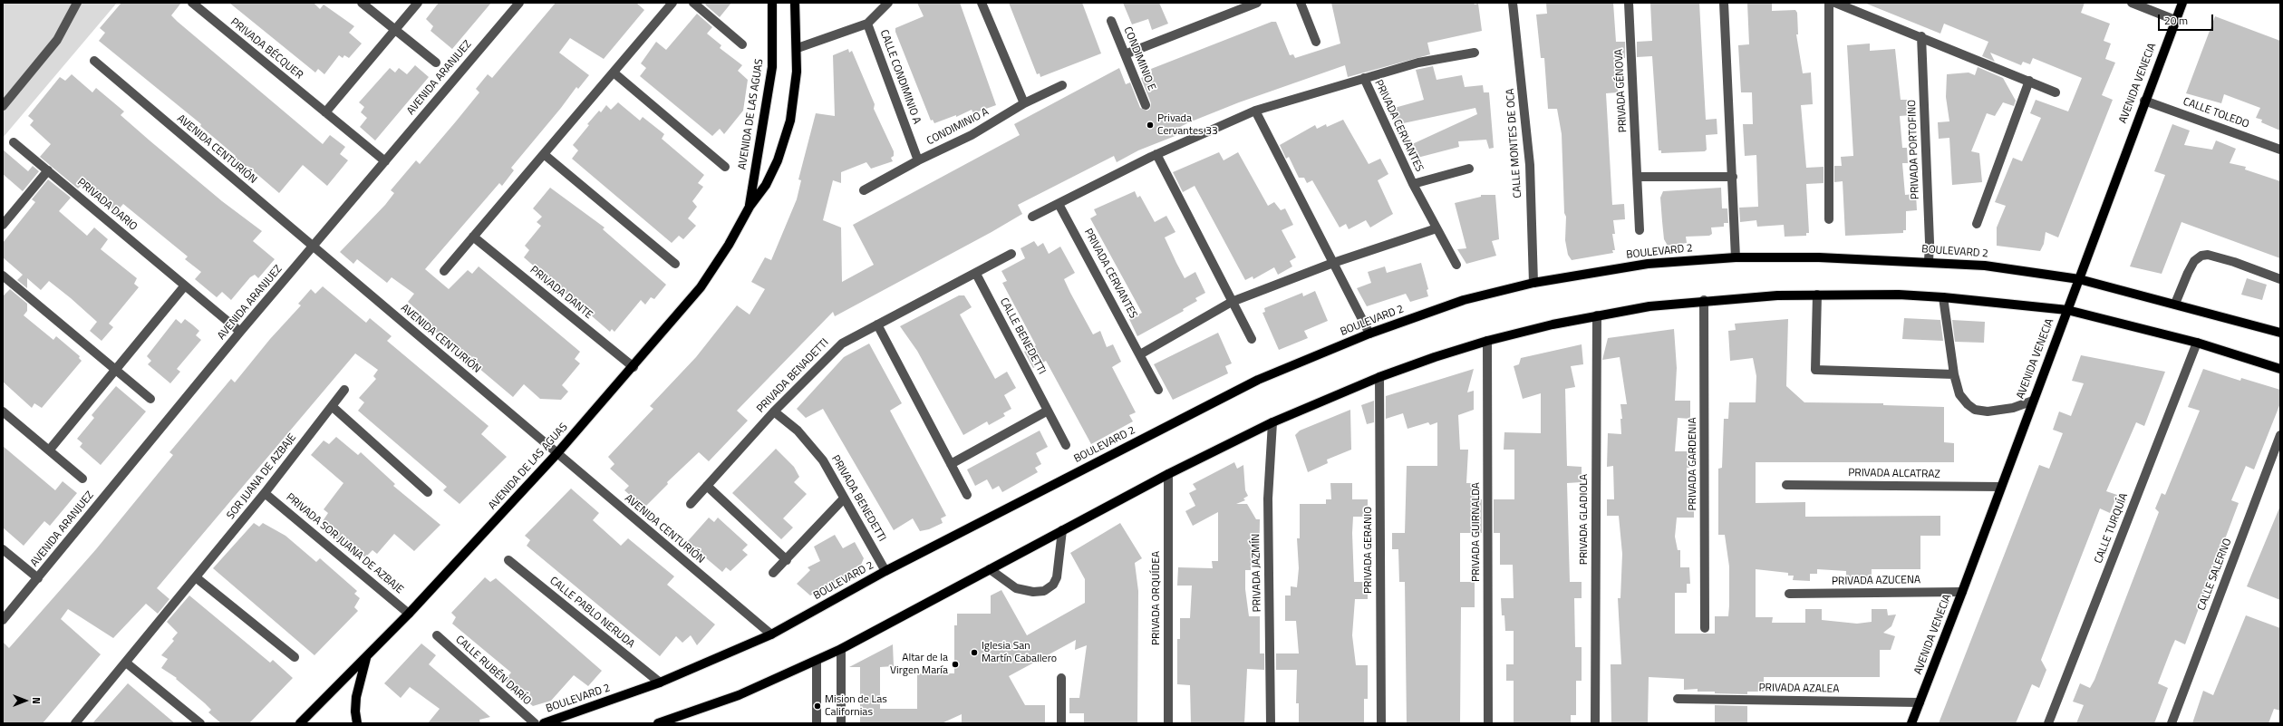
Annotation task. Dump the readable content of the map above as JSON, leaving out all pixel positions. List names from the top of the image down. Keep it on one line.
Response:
{"streets":{"main road":["AVENIDA VENECIA","AVENIDA DE LAS AGUAS","BOULEVARD 2"],"street":["PRIVADA BÉCQUER","CONDIMINIO E","CALLE CONDIMINIO A","AVENIDA ARANJUEZ","PRIVADA GÉNOVA","CALLE TOLEDO","PRIVADA CERVANTES","CONDIMINIO A","CALLE MONTES DE OCA","AVENIDA CENTURIÓN","PRIVADA PORTOFINO","PRIVADA DARIO","PRIVADA DANTE","CALLE BENEDETTI","PRIVADA BENADETTI","PRIVADA GARDENIA","PRIVADA ALCATRAZ","SOR JUANA DE AZBAJE","PRIVADA BENEDETTI","PRIVADA GLADIOLA","CALLE TURQUÍA","PRIVADA GUIRNALDA","PRIVADA SOR JUANA DE AZBAJE","PRIVADA GERANIO","PRIVADA JAZMÍN","CALLE SALERNO","PRIVADA AZUCENA","PRIVADA ORQUÍDEA","CALLE PABLO NERUDA","CALLE RUBÉN DARÍO","PRIVADA AZALEA"]},"crossings":[["PRIVADA BÉCQUER","AVENIDA ARANJUEZ"],["CALLE CONDIMINIO A","CONDIMINIO A"],["AVENIDA ARANJUEZ","AVENIDA CENTURIÓN"],["AVENIDA ARANJUEZ","PRIVADA DARIO"],["AVENIDA VENECIA","CALLE TOLEDO"],["AVENIDA VENECIA","BOULEVARD 2"],["AVENIDA VENECIA","PRIVADA ALCATRAZ"],["AVENIDA VENECIA","PRIVADA AZUCENA"],["AVENIDA VENECIA","PRIVADA AZALEA"],["AVENIDA DE LAS AGUAS","AVENIDA CENTURIÓN"],["AVENIDA DE LAS AGUAS","PRIVADA DANTE"],["AVENIDA DE LAS AGUAS","PRIVADA SOR JUANA DE AZBAJE"],["CALLE MONTES DE OCA","BOULEVARD 2"],["AVENIDA CENTURIÓN","BOULEVARD 2"],["PRIVADA PORTOFINO","BOULEVARD 2"],["BOULEVARD 2","PRIVADA BENEDETTI"],["BOULEVARD 2","CALLE PABLO NERUDA"],["CALLE BENEDETTI","PRIVADA BENADETTI"],["PRIVADA BENADETTI","PRIVADA BENEDETTI"],["SOR JUANA DE AZBAJE","PRIVADA SOR JUANA DE AZBAJE"]],"places":["Privada Cervantes 33","Iglesia San Martín Caballero","Altar de la Virgen María","Mision de Las Californias"],"scale_bar":"20 m","north":"right"}
